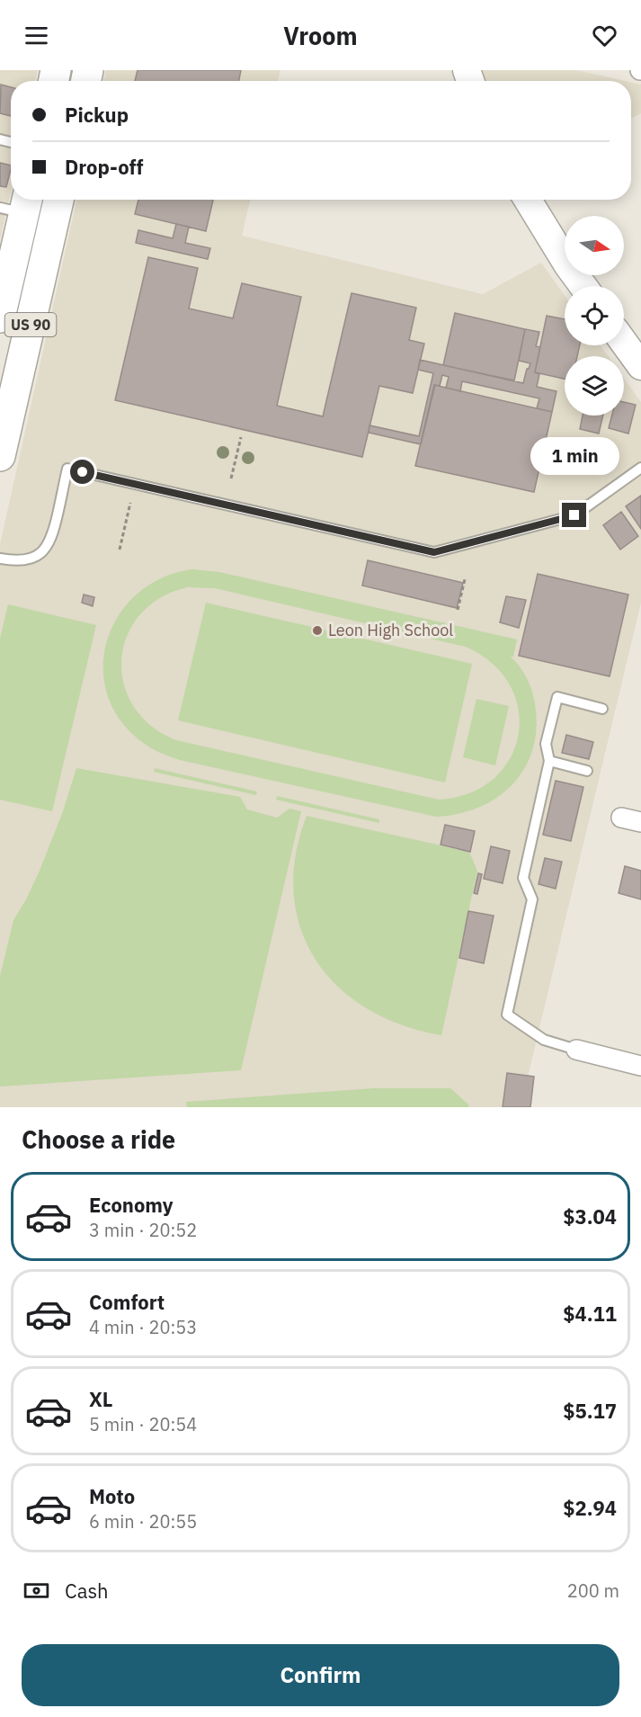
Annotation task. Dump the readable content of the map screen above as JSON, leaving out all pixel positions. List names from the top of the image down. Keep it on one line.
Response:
{"streets":{"main road":["US 90"]},"places":["Leon High School"],"north":"right","page":{"header":"Vroom","banner":["Pickup","Drop-off"],"bubble":"1 min","heading":"Choose a ride","list":[{"name":"Economy","note":"3 min · 20:52","value":"$3.04"},{"name":"Comfort","note":"4 min · 20:53","value":"$4.11"},{"name":"XL","note":"5 min · 20:54","value":"$5.17"},{"name":"Moto","note":"6 min · 20:55","value":"$2.94"}],"pay":["Cash","200 m"],"buttons":"Confirm"}}
